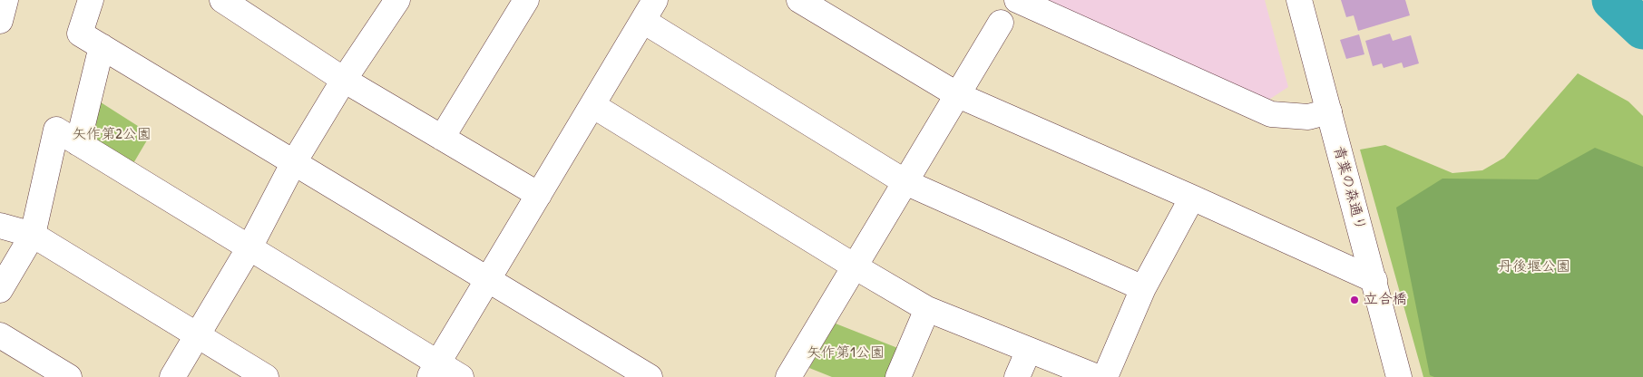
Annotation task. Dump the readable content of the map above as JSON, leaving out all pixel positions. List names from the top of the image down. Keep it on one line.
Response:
{"streets":{"street":["青葉の森通り"]},"parks":["矢作第2公園","丹後堰公園","矢作第1公園"],"places":["立合橋"]}
